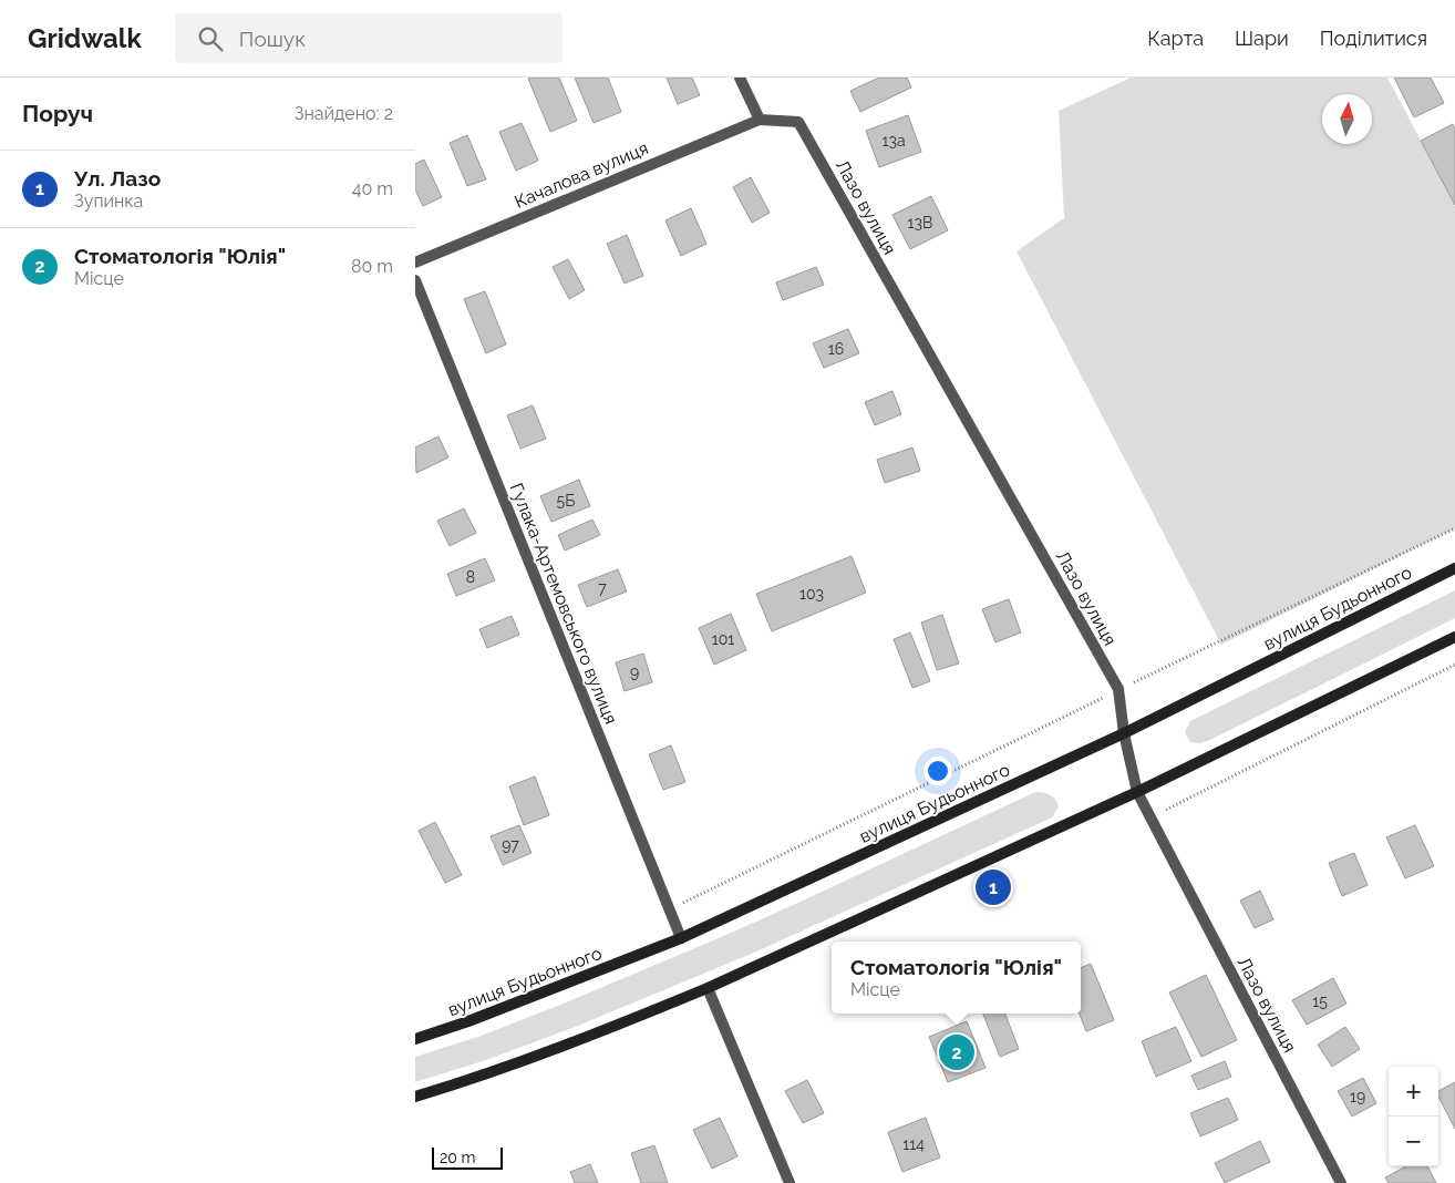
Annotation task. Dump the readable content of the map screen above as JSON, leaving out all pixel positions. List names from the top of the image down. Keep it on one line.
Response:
{"streets":{"main road":["вулиця Будьонного"],"street":["Качалова вулиця","Лазо вулиця","Гулака-Артемовського вулиця"]},"crossings":[["Качалова вулиця","Лазо вулиця"],["Лазо вулиця","вулиця Будьонного"],["Гулака-Артемовського вулиця","вулиця Будьонного"]],"house_numbers":["13а","13В","16","5Б","8","7","103","101","9","97","15","19","114"],"scale_bar":"20 m","north":"top","page":{"header":"Gridwalk","search":"Пошук","nav":["Карта","Шари","Поділитися"],"heading":["Поруч","Знайдено: 2"],"list":[{"mark":"1","name":"Ул. Лазо","note":"Зупинка","value":"40 m"},{"mark":"2","name":"Стоматологія \"Юлія\"","note":"Місце","value":"80 m"}],"pins":["1","2"],"popup":["Стоматологія \"Юлія\"","Місце"],"map_buttons":["+","−"],"scale":"20 m"}}
